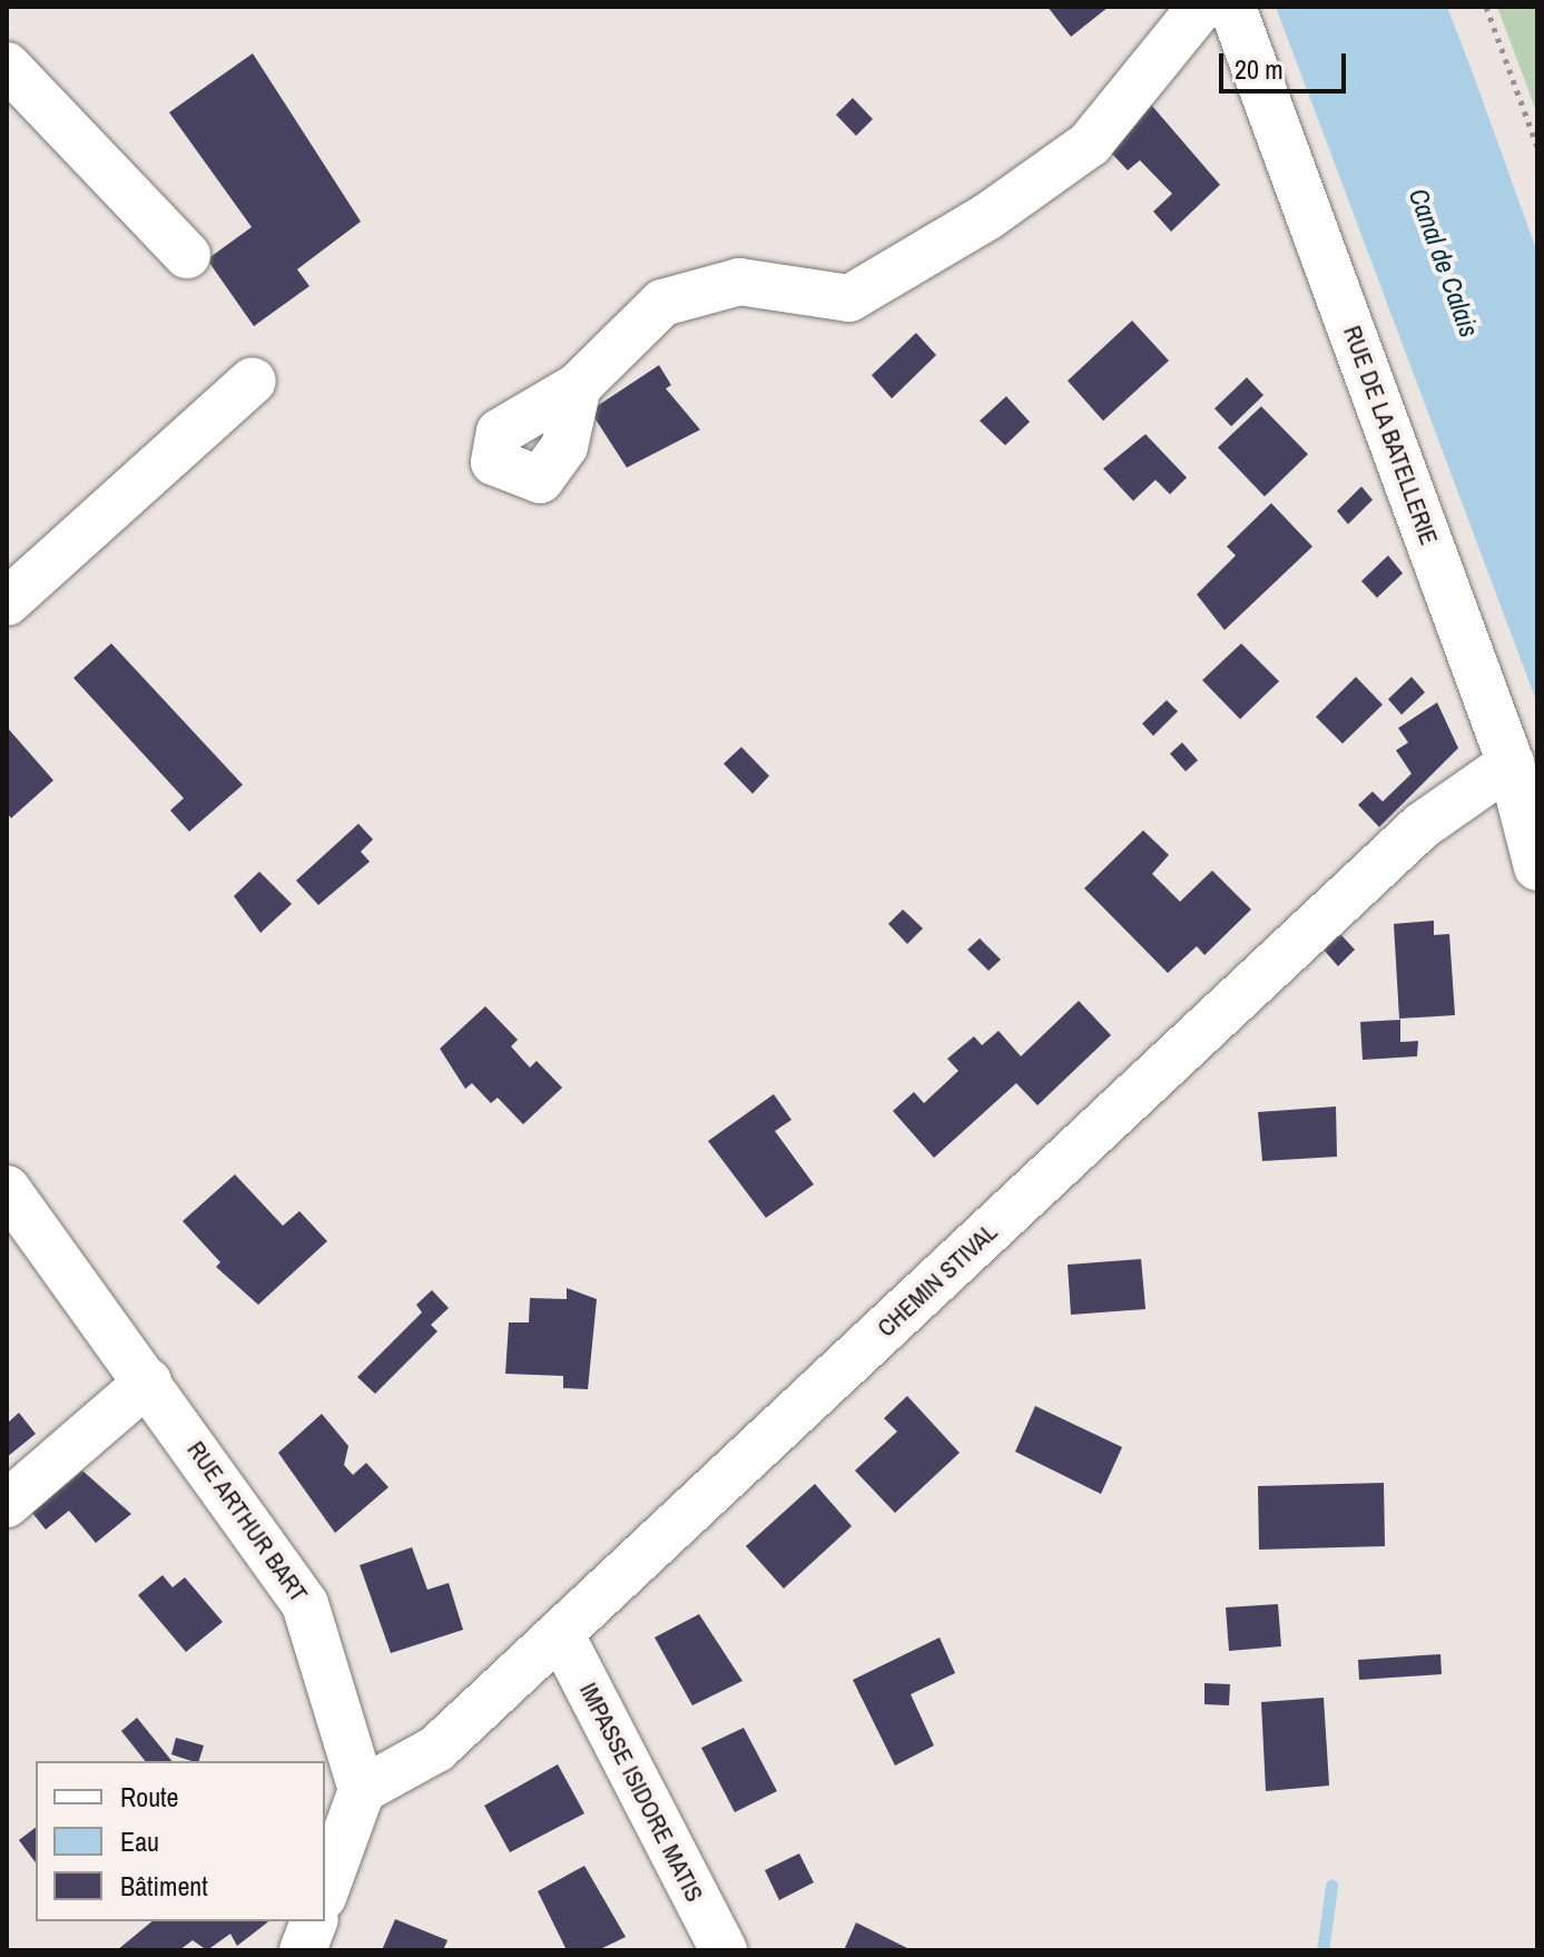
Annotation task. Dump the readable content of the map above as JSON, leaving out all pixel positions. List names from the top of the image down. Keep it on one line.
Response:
{"streets":{"street":["RUE DE LA BATELLERIE","CHEMIN STIVAL","RUE ARTHUR BART","IMPASSE ISIDORE MATIS"]},"crossings":[["RUE DE LA BATELLERIE","CHEMIN STIVAL"],["CHEMIN STIVAL","RUE ARTHUR BART"],["CHEMIN STIVAL","IMPASSE ISIDORE MATIS"]],"water":["Canal de Calais"],"legend":["Route","Eau","Bâtiment"],"scale_bar":"20 m"}
